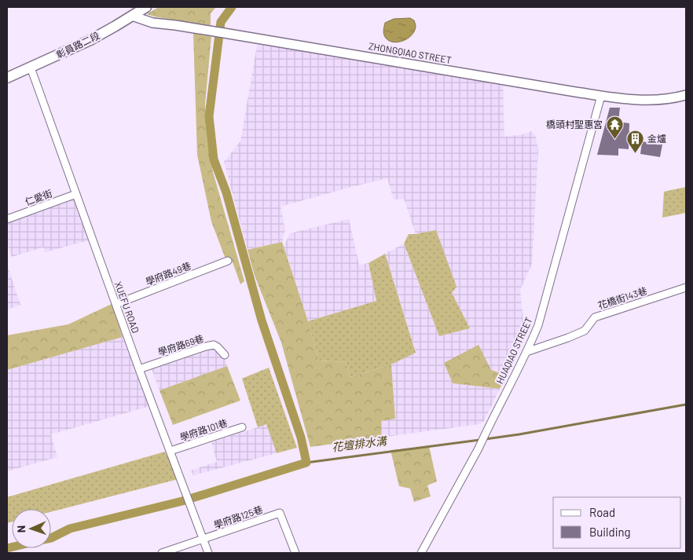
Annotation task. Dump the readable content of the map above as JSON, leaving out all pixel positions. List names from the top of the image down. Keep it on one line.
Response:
{"streets":{"main road":["彰員路二段"],"street":["ZHONGQIAO STREET","仁愛街","學府路49巷","花橋街143巷","XUEFU ROAD","學府路69巷","HUAQIAO STREET","學府路101巷","學府路125巷"]},"crossings":[["彰員路二段","ZHONGQIAO STREET"],["彰員路二段","XUEFU ROAD"],["ZHONGQIAO STREET","HUAQIAO STREET"],["仁愛街","XUEFU ROAD"],["學府路49巷","XUEFU ROAD"],["花橋街143巷","HUAQIAO STREET"],["XUEFU ROAD","學府路69巷"],["XUEFU ROAD","學府路101巷"],["XUEFU ROAD","學府路125巷"]],"water":["花壇排水溝"],"places":{"temple":["橋頭村聖惠宮"],"building":["金爐"]},"legend":["Road","Building"],"north":"left"}
